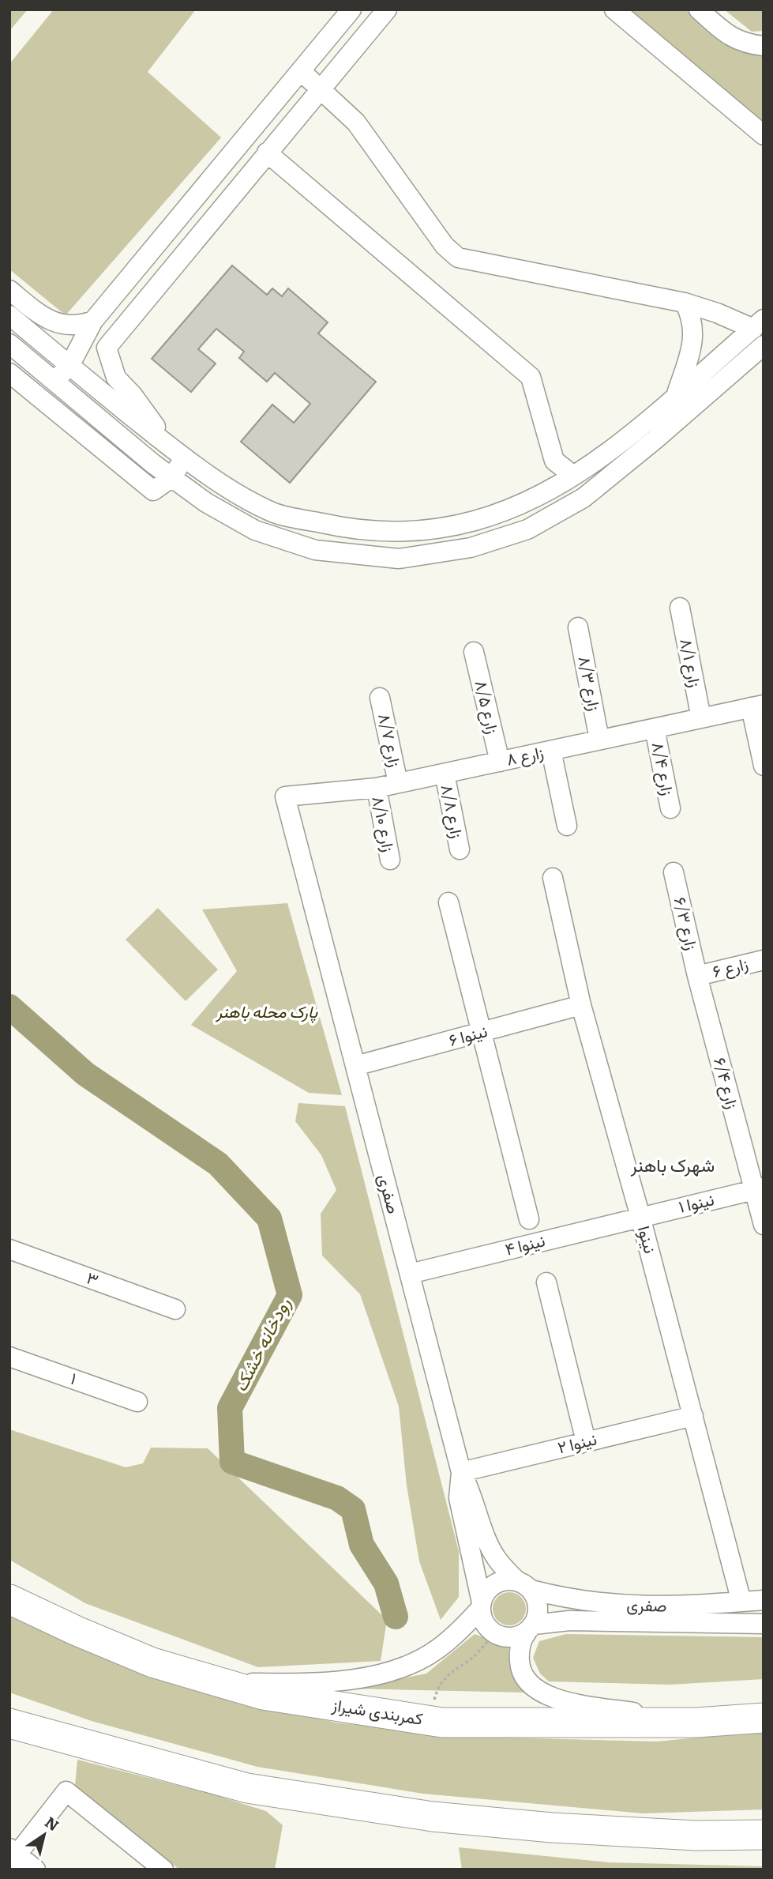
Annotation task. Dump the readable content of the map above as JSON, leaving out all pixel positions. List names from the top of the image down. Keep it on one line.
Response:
{"streets":{"highway":["کمربندی شیراز"],"street":["۸/۱ زارع","۸/۳ زارع","۸/۵ زارع","۸/۷ زارع","۸ زارع","۸/۴ زارع","۸/۸ زارع","۸/۱۰ زارع","۶/۳ زارع","۶ زارع","۶ نینوا","۶/۴ زارع","صفری","۱ نینوا","نینوا","۴ نینوا","۳","۱","۲ نینوا"]},"crossings":[["۸/۱ زارع","۸ زارع"],["۸/۳ زارع","۸ زارع"],["۸/۵ زارع","۸ زارع"],["۸/۷ زارع","۸ زارع"],["۸ زارع","۸/۴ زارع"],["۸ زارع","۸/۸ زارع"],["۸ زارع","۸/۱۰ زارع"],["۸ زارع","صفری"],["۶/۳ زارع","۶ زارع"],["۶/۳ زارع","۶/۴ زارع"],["۶ زارع","۶/۴ زارع"],["۶ نینوا","صفری"],["۶ نینوا","نینوا"],["۶/۴ زارع","۱ نینوا"],["صفری","نینوا"],["صفری","۴ نینوا"],["صفری","۲ نینوا"],["۱ نینوا","نینوا"],["۱ نینوا","۴ نینوا"],["نینوا","۴ نینوا"],["نینوا","۲ نینوا"]],"districts":["شهرک باهنر"],"water":["رودخانه خشک"],"parks":["پارک محله باهنر"],"north":"top right"}
